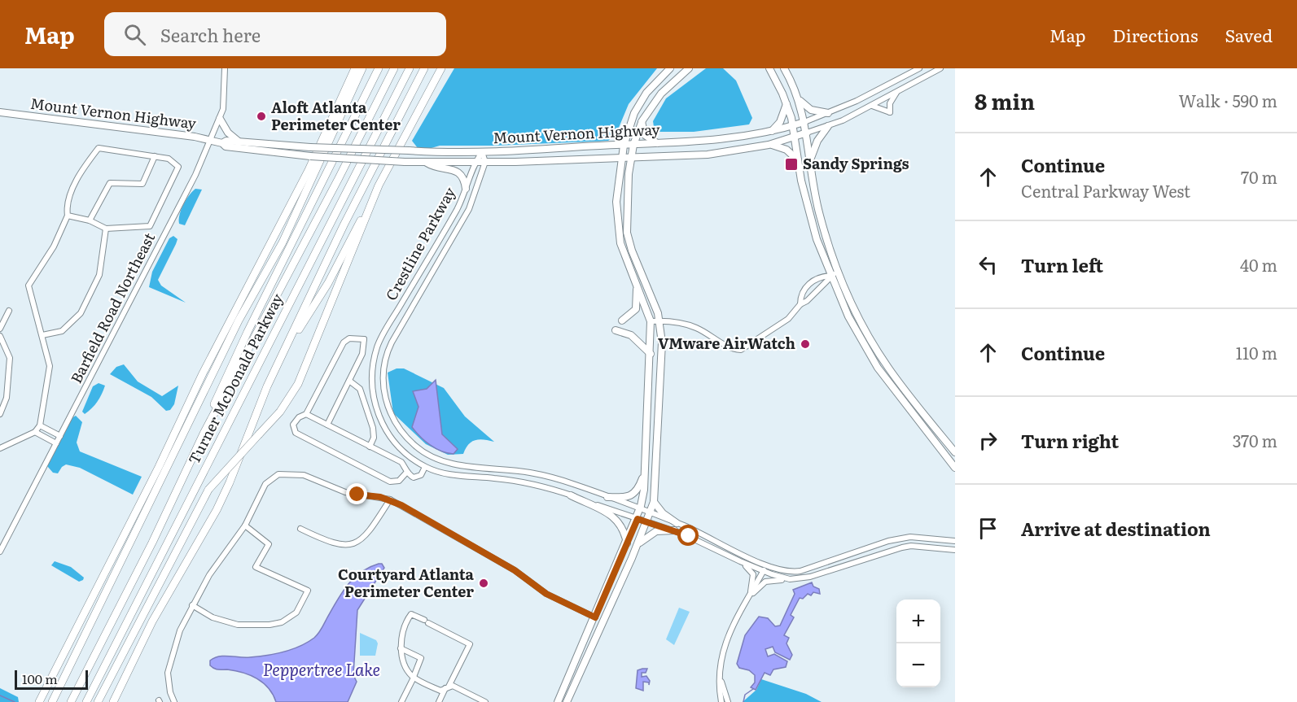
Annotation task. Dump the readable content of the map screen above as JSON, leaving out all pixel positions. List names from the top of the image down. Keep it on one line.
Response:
{"streets":{"highway":["Turner McDonald Parkway"],"main road":["Mount Vernon Highway"],"street":["Crestline Parkway","Barfield Road Northeast"]},"crossings":[["Mount Vernon Highway","Crestline Parkway"],["Mount Vernon Highway","Barfield Road Northeast"]],"water":["Peppertree Lake"],"places":{"other":["Aloft Atlanta Perimeter Center","VMware AirWatch","Courtyard Atlanta Perimeter Center"],"transit":["Sandy Springs"]},"scale_bar":"100 m","page":{"header":"Map","search":"Search here","nav":["Map","Directions","Saved"],"heading":["8 min","Walk · 590 m"],"list":[["Continue","Central Parkway West","70 m"],["Turn left","40 m"],["Continue","110 m"],["Turn right","370 m"],"Arrive at destination"],"map_buttons":["+","−"],"scale":"100 m"}}
